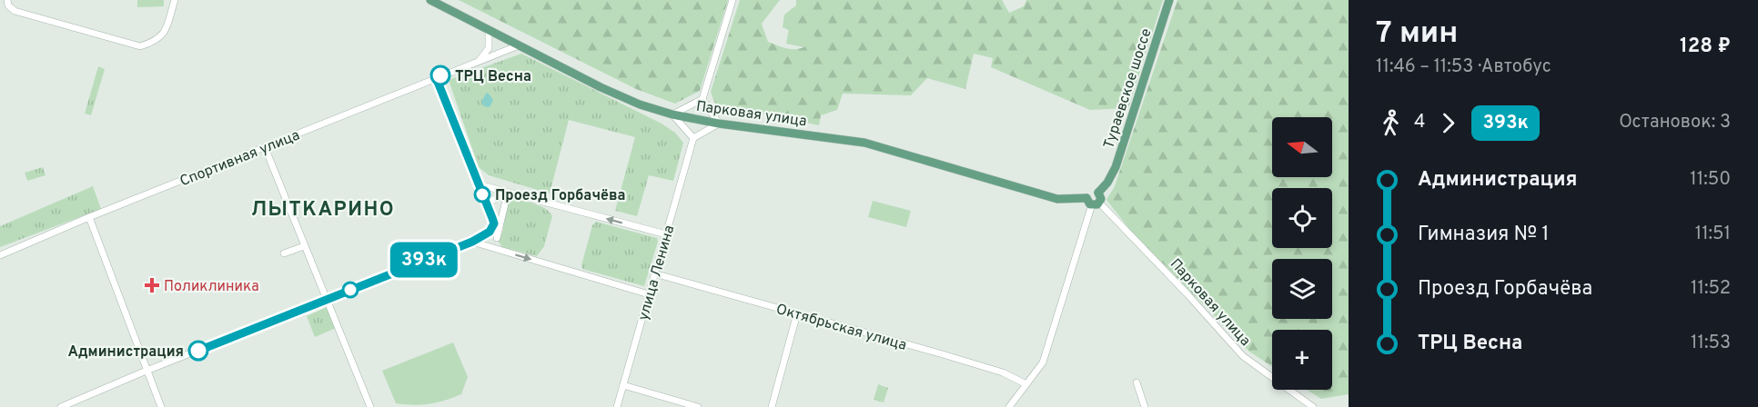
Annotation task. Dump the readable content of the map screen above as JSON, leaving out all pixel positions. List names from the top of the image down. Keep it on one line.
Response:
{"streets":{"main road":["Тураевское шоссе","Парковая улица"],"street":["Спортивная улица","улица Ленина","Октябрьская улица"]},"crossings":[["Парковая улица","Спортивная улица"],["улица Ленина","Октябрьская улица"]],"districts":["ЛЫТКАРИНО"],"places":{"other":["ТРЦ Весна","Проезд Горбачёва","Администрация"],"health":["Поликлиника"]},"lines":["bus line 393к"],"north":"left","page":{"on_map":"393к","heading":["7 мин","11:46 – 11:53 · Автобус","128 ₽"],"legs":["4","393к","Остановок: 3"],"map_buttons":"+","list":[{"name":"Администрация","value":"11:50"},{"name":"Гимназия № 1","value":"11:51"},{"name":"Проезд Горбачёва","value":"11:52"},{"name":"ТРЦ Весна","value":"11:53"}]}}
